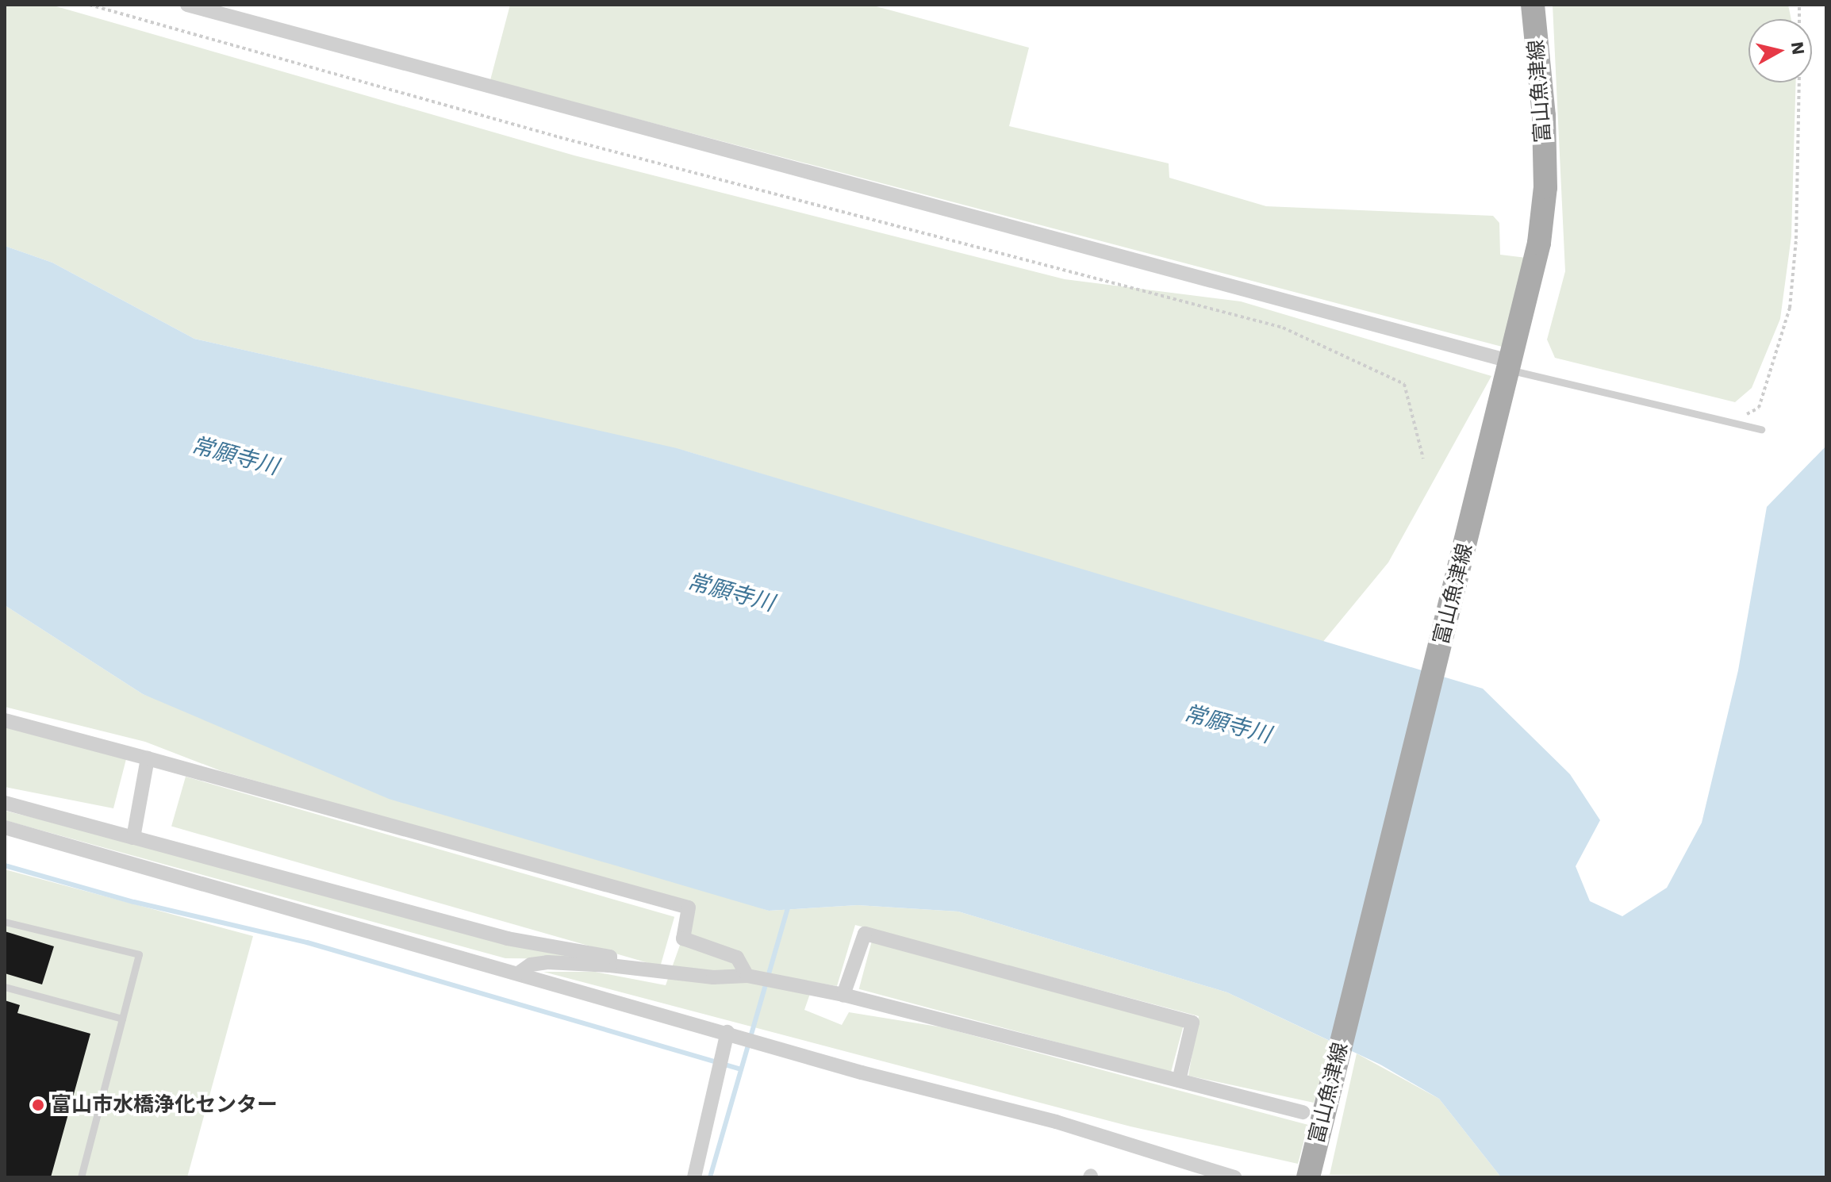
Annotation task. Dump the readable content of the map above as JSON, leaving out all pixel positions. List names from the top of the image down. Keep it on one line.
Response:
{"streets":{"main road":["富山魚津線"]},"water":["常願寺川"],"places":["富山市水橋浄化センター"],"north":"right"}
